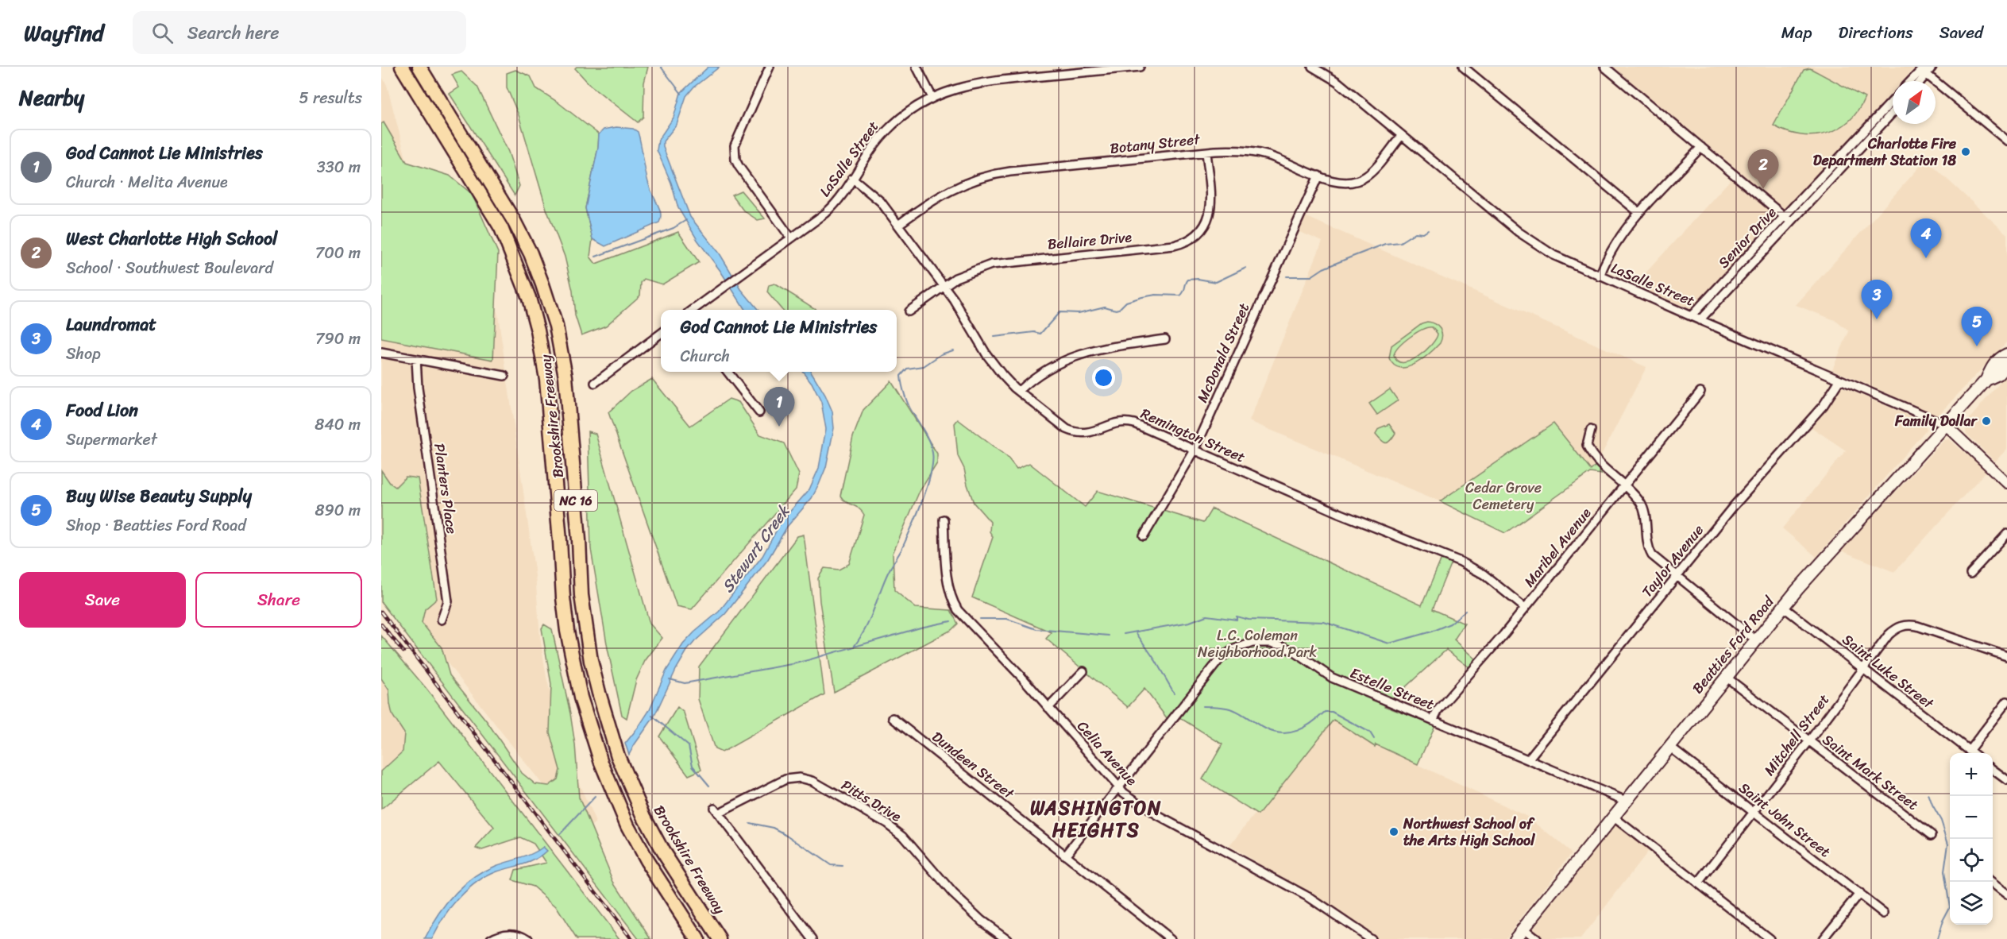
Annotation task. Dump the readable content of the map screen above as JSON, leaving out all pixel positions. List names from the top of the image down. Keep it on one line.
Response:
{"streets":{"highway":["Brookshire Freeway","NC 16"],"main road":["Beatties Ford Road"],"street":["Botany Street","LaSalle Street","Senior Drive","Bellaire Drive","McDonald Street","Remington Street","Planters Place","Maribel Avenue","Taylor Avenue","Saint Luke Street","Estelle Street","Mitchell Street","Celia Avenue","Dundeen Street","Saint Mark Street","Pitts Drive","Saint John Street"]},"crossings":[["Botany Street","LaSalle Street"],["Botany Street","Bellaire Drive"],["Botany Street","McDonald Street"],["Botany Street","Remington Street"],["LaSalle Street","Senior Drive"],["LaSalle Street","Remington Street"],["LaSalle Street","Taylor Avenue"],["LaSalle Street","Beatties Ford Road"],["Bellaire Drive","Remington Street"],["McDonald Street","Remington Street"],["Remington Street","Maribel Avenue"],["Maribel Avenue","Estelle Street"],["Taylor Avenue","Estelle Street"],["Beatties Ford Road","Saint Luke Street"],["Beatties Ford Road","Estelle Street"],["Beatties Ford Road","Saint Mark Street"],["Beatties Ford Road","Saint John Street"],["Saint Luke Street","Mitchell Street"],["Estelle Street","Celia Avenue"],["Estelle Street","Dundeen Street"],["Mitchell Street","Saint Mark Street"],["Mitchell Street","Saint John Street"]],"districts":["WASHINGTON HEIGHTS"],"water":["Stewart Creek"],"parks":["Cedar Grove Cemetery","L.C. Coleman Neighborhood Park"],"places":["Charlotte Fire Department Station 18","Family Dollar","Northwest School of the Arts High School"],"north":"top right","page":{"header":"Wayfind","search":"Search here","nav":["Map","Directions","Saved"],"heading":["Nearby","5 results"],"list":[{"mark":"1","name":"God Cannot Lie Ministries","note":"Church · Melita Avenue","value":"330 m"},{"mark":"2","name":"West Charlotte High School","note":"School · Southwest Boulevard","value":"700 m"},{"mark":"3","name":"Laundromat","note":"Shop","value":"790 m"},{"mark":"4","name":"Food Lion","note":"Supermarket","value":"840 m"},{"mark":"5","name":"Buy Wise Beauty Supply","note":"Shop · Beatties Ford Road","value":"890 m"}],"pins":["2","4","3","5","1"],"popup":["God Cannot Lie Ministries","Church"],"buttons":["Save","Share"],"map_buttons":["+","−"]}}
